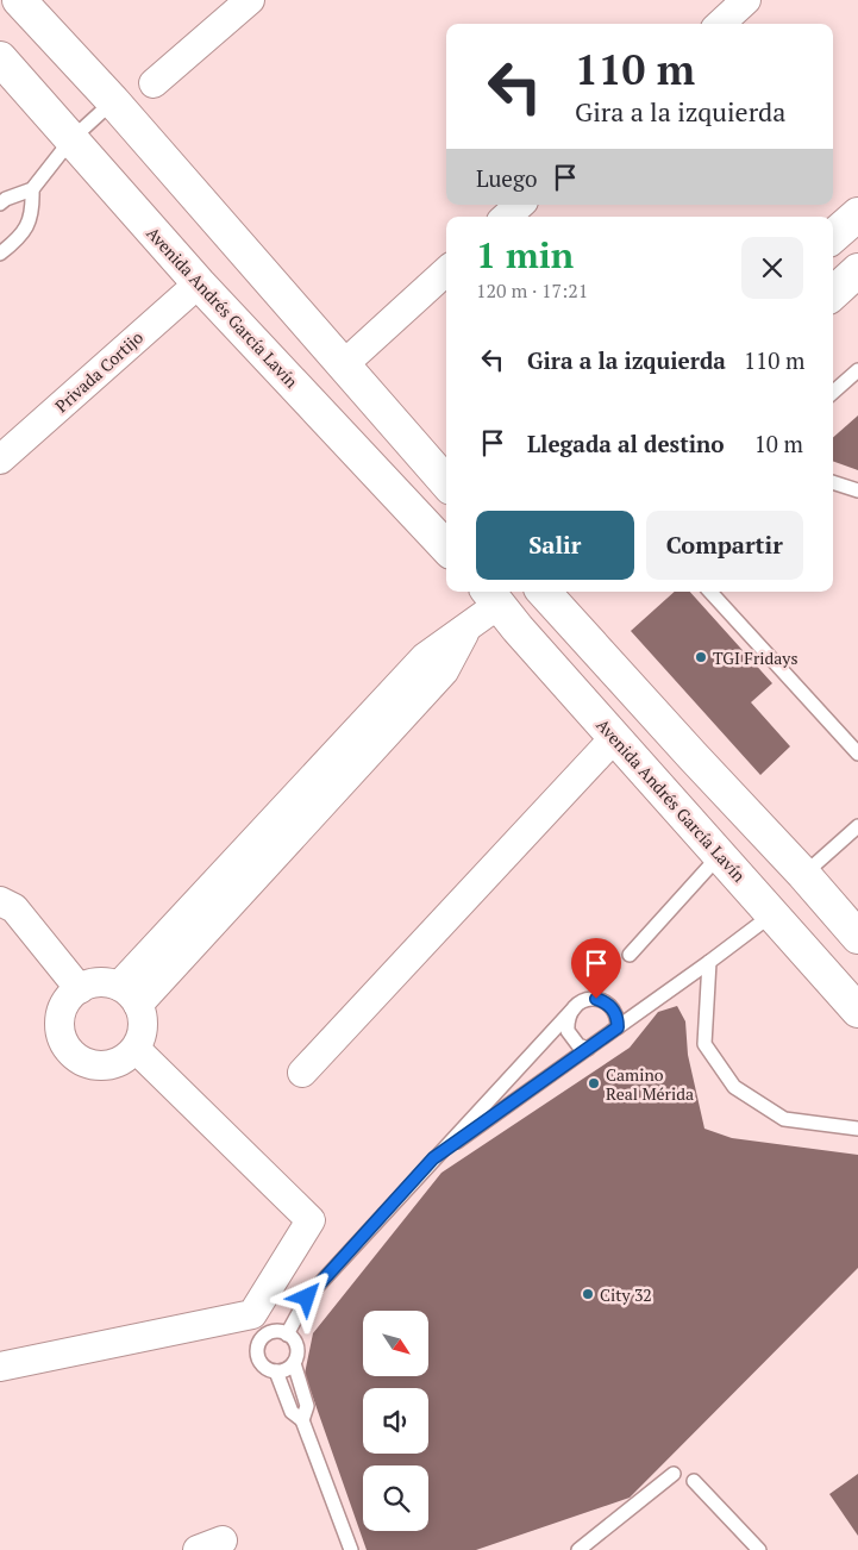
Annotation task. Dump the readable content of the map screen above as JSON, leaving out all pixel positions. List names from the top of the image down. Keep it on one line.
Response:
{"streets":{"main road":["Avenida Andrés García Lavín"],"street":["Privada Cortijo"]},"crossings":[["Avenida Andrés García Lavín","Privada Cortijo"]],"places":["TGI Fridays","Camino Real Mérida","City 32"],"north":"bottom right","page":{"turn":["110 m","Gira a la izquierda"],"then":"Luego","heading":["1 min","120 m · 17:21"],"list":[{"name":"Gira a la izquierda","value":"110 m"},{"name":"Llegada al destino","value":"10 m"}],"buttons":["Salir","Compartir"]}}
